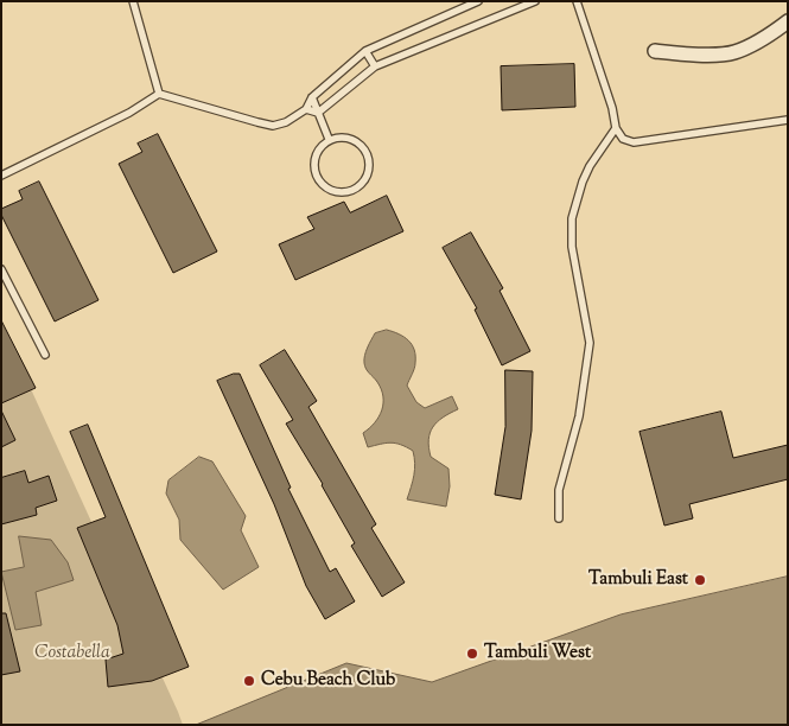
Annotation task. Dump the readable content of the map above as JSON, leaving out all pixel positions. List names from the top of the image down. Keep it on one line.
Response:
{"parks":["Costabella"],"places":["Tambuli East","Tambuli West","Cebu Beach Club"]}
